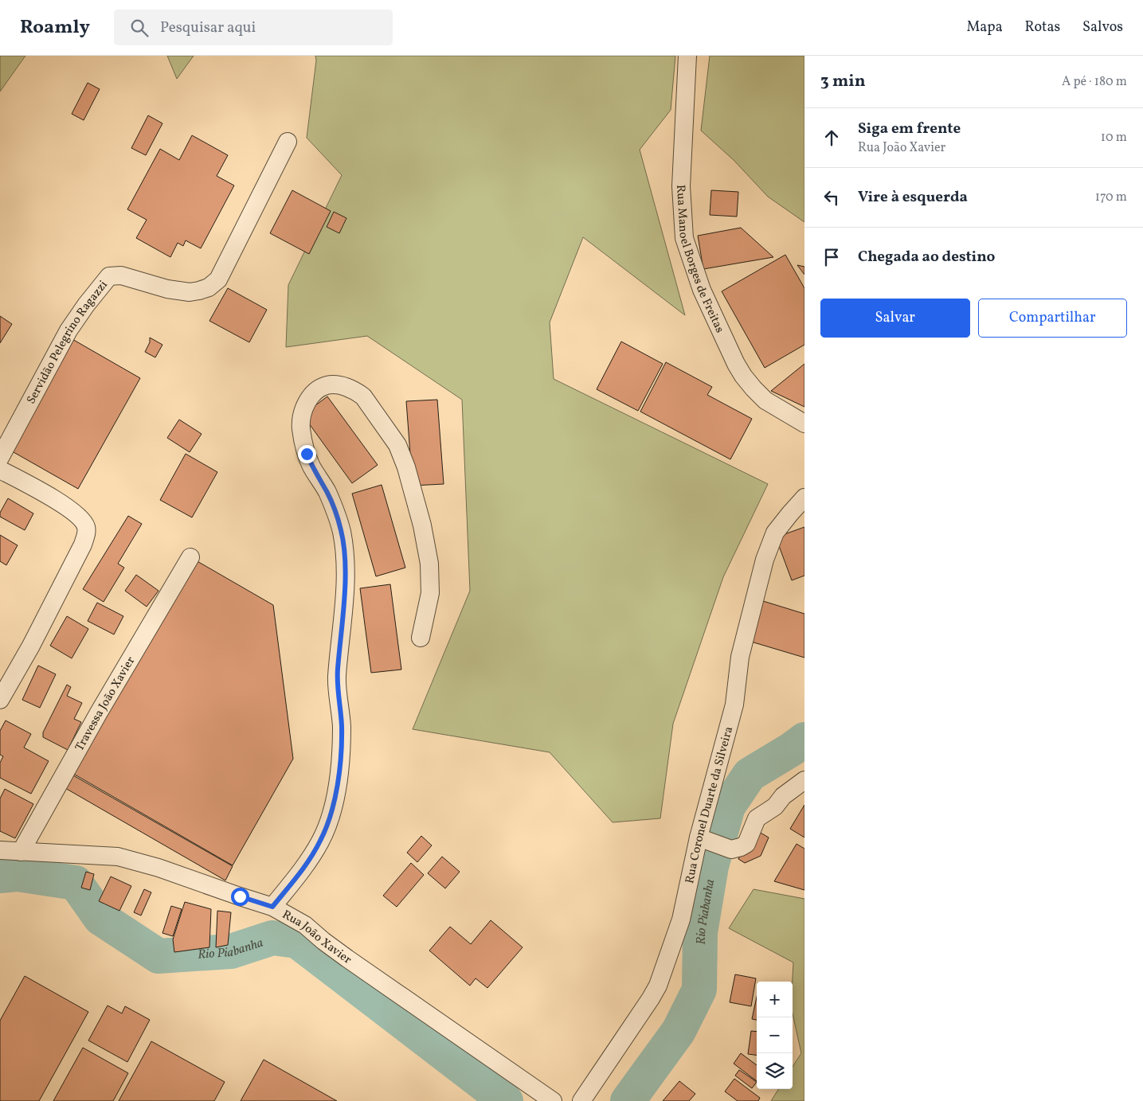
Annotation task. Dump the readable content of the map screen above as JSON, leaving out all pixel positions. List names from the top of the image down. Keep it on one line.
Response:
{"streets":{"street":["Rua Manoel Borges de Freitas","Servidão Pelegrino Ragazzi","Travessa João Xavier","Rua Coronel Duarte da Silveira","Rua João Xavier"]},"crossings":[["Travessa João Xavier","Rua João Xavier"]],"water":["Rio Piabanha"],"page":{"header":"Roamly","search":"Pesquisar aqui","nav":["Mapa","Rotas","Salvos"],"heading":["3 min","A pé · 180 m"],"list":[["Siga em frente","Rua João Xavier","10 m"],["Vire à esquerda","170 m"],"Chegada ao destino"],"buttons":["Salvar","Compartilhar"],"map_buttons":["+","−"]}}
